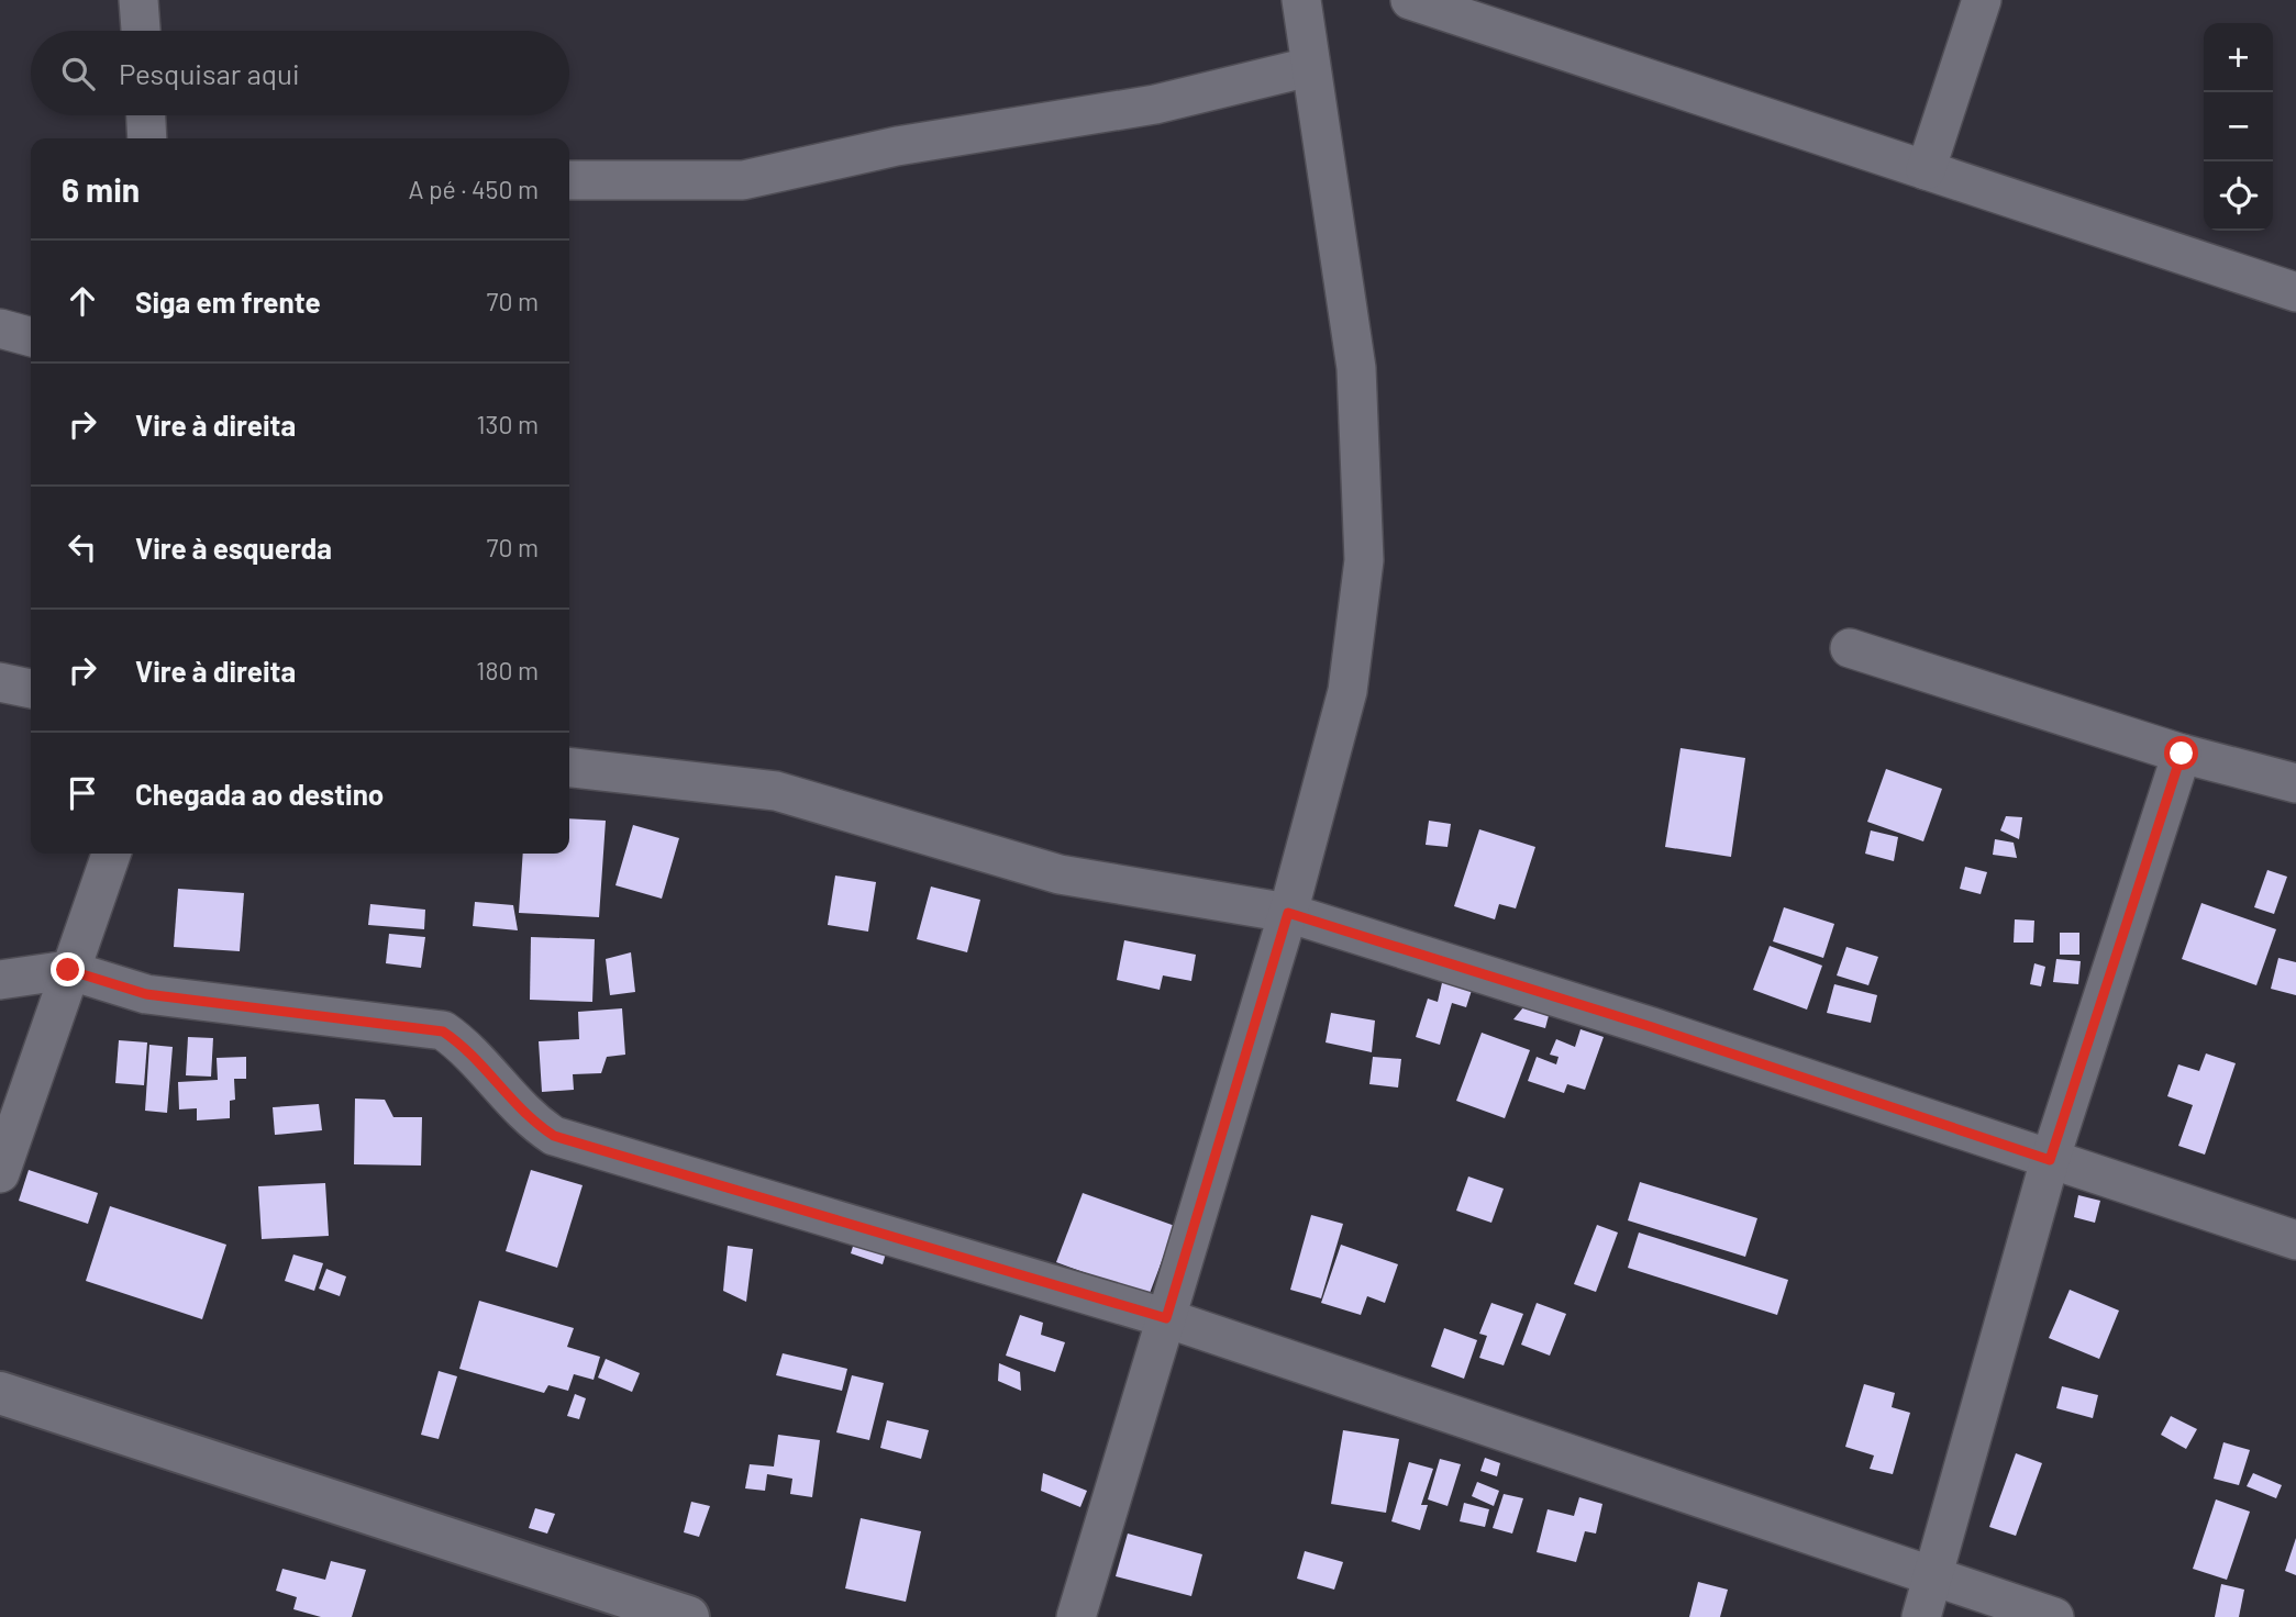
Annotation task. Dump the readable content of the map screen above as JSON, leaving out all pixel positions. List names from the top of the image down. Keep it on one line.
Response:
{"page":{"map_buttons":["+","−"],"search":"Pesquisar aqui","heading":["6 min","A pé · 450 m"],"list":[["Siga em frente","70 m"],["Vire à direita","130 m"],["Vire à esquerda","70 m"],["Vire à direita","180 m"],"Chegada ao destino"]}}
